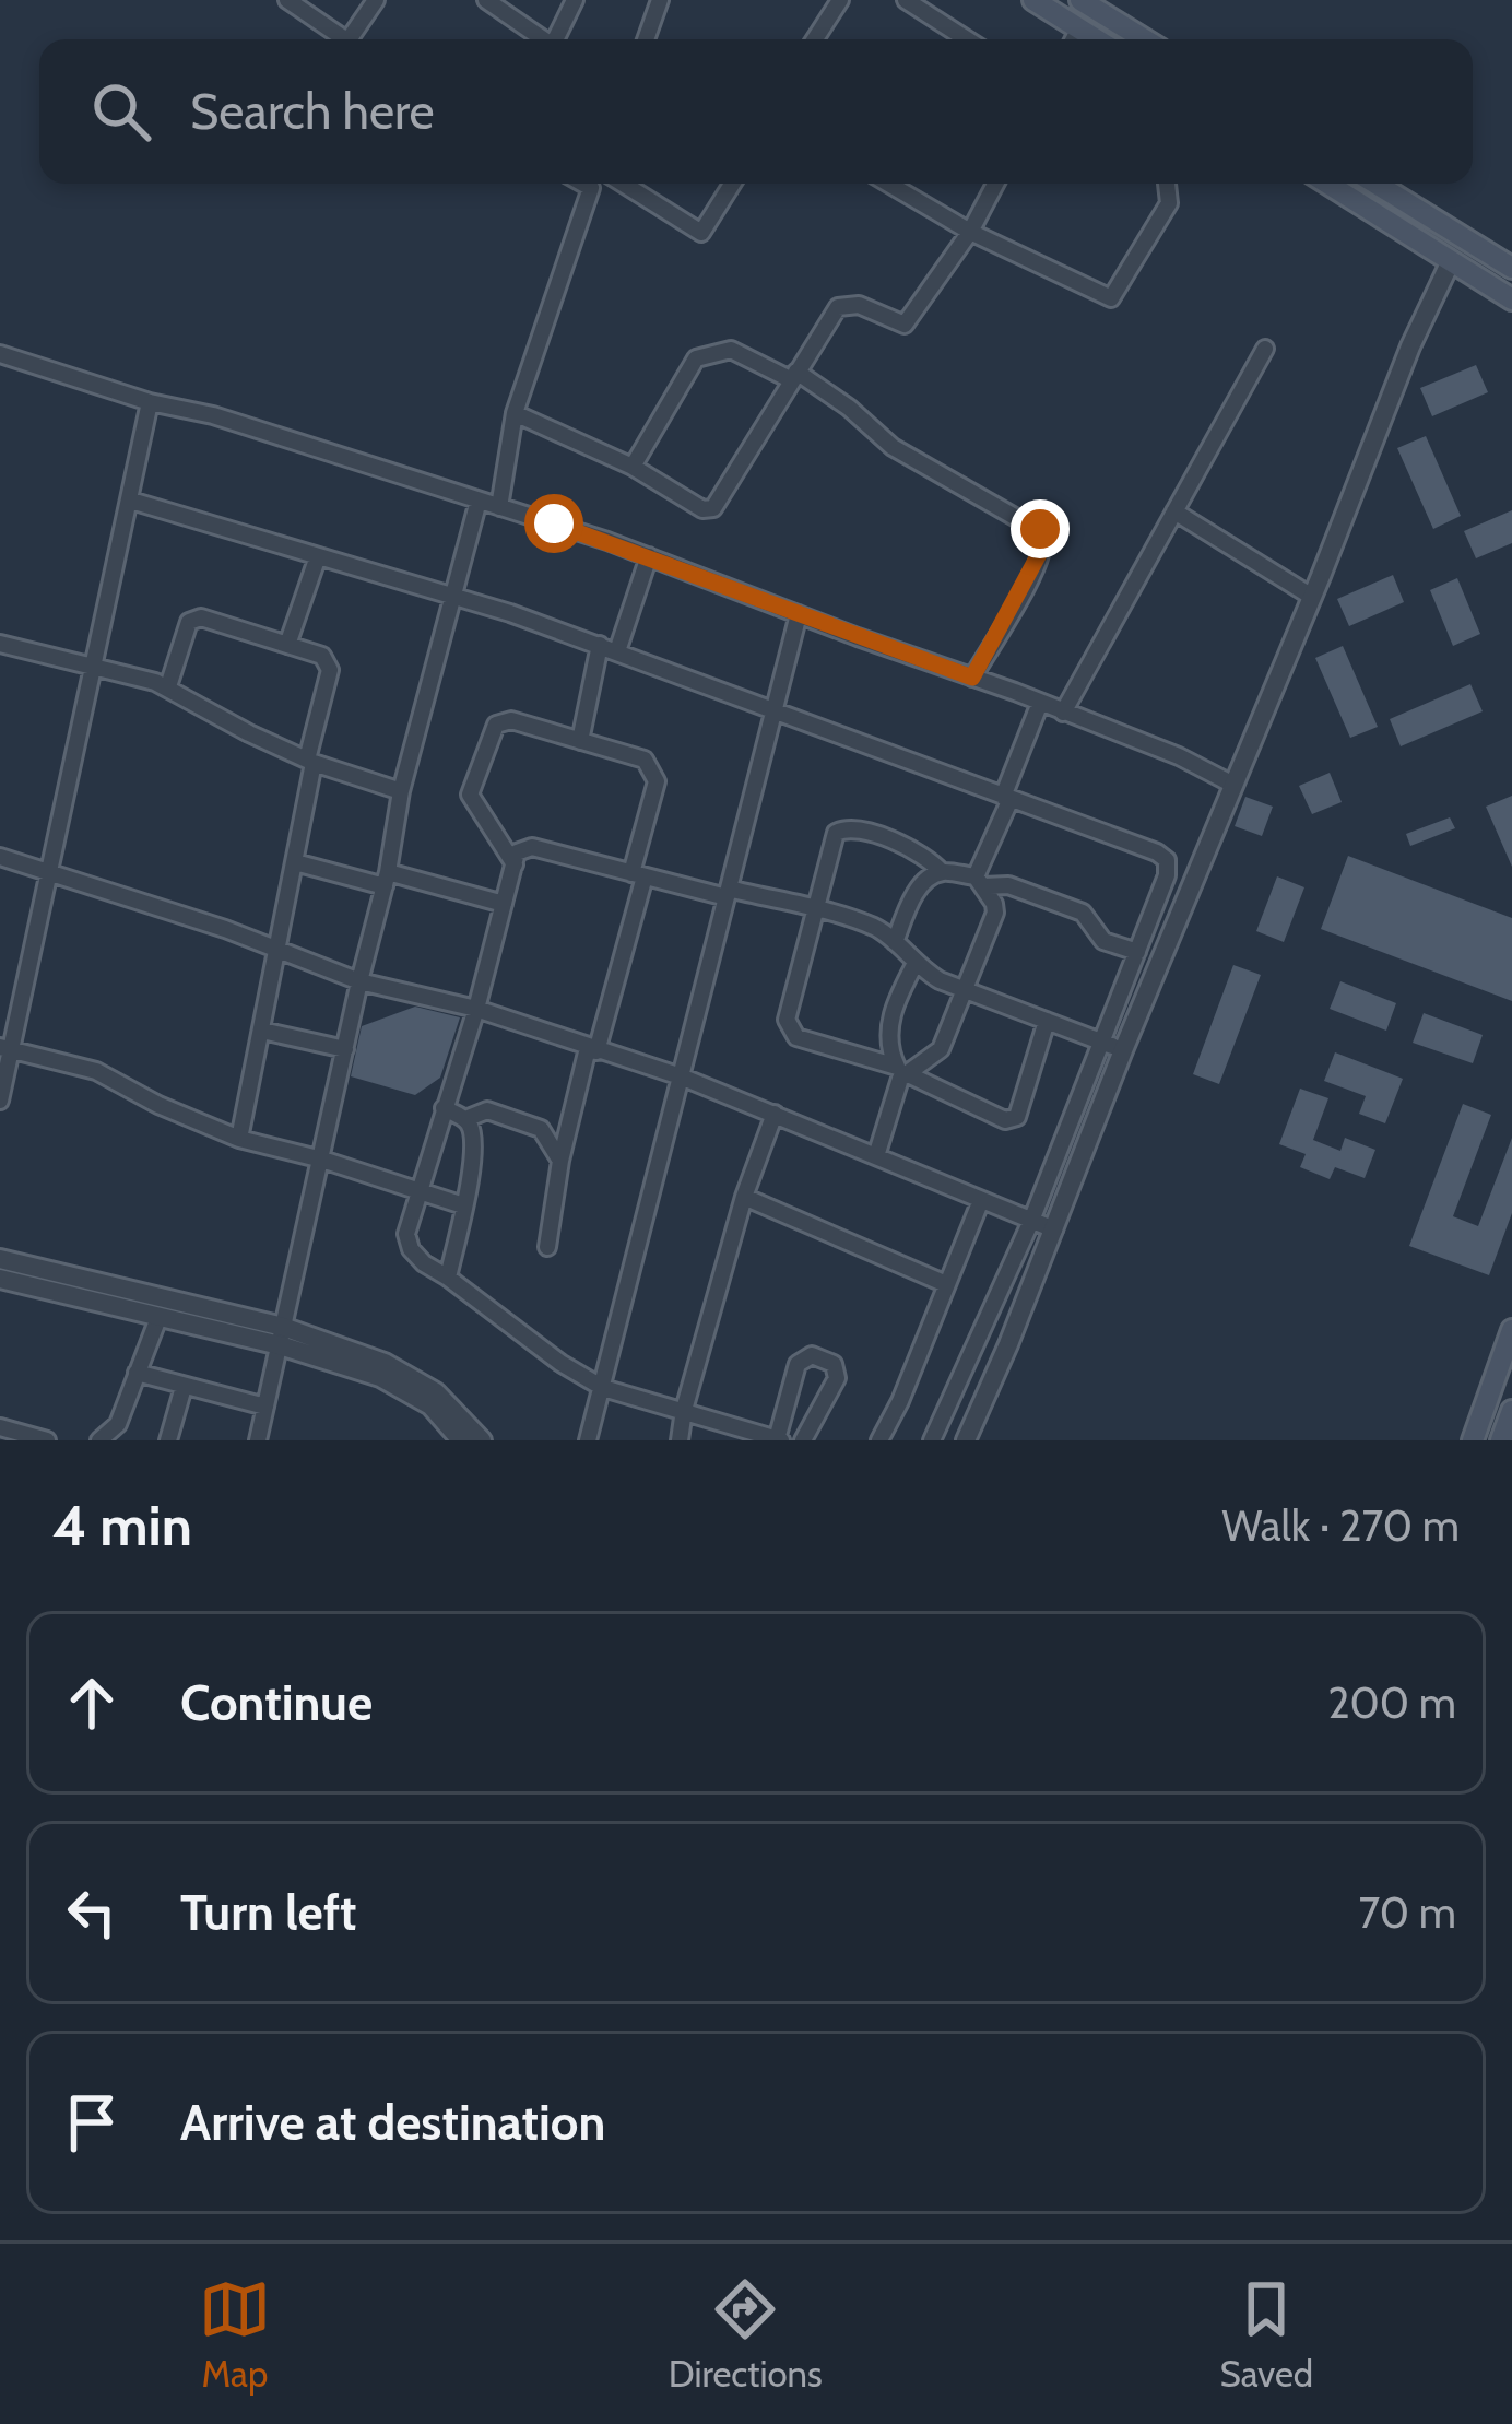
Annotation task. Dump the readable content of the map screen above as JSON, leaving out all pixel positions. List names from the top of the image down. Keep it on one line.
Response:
{"page":{"search":"Search here","heading":["4 min","Walk · 270 m"],"list":[["Continue","200 m"],["Turn left","70 m"],"Arrive at destination"],"nav":["Map","Directions","Saved"]}}
